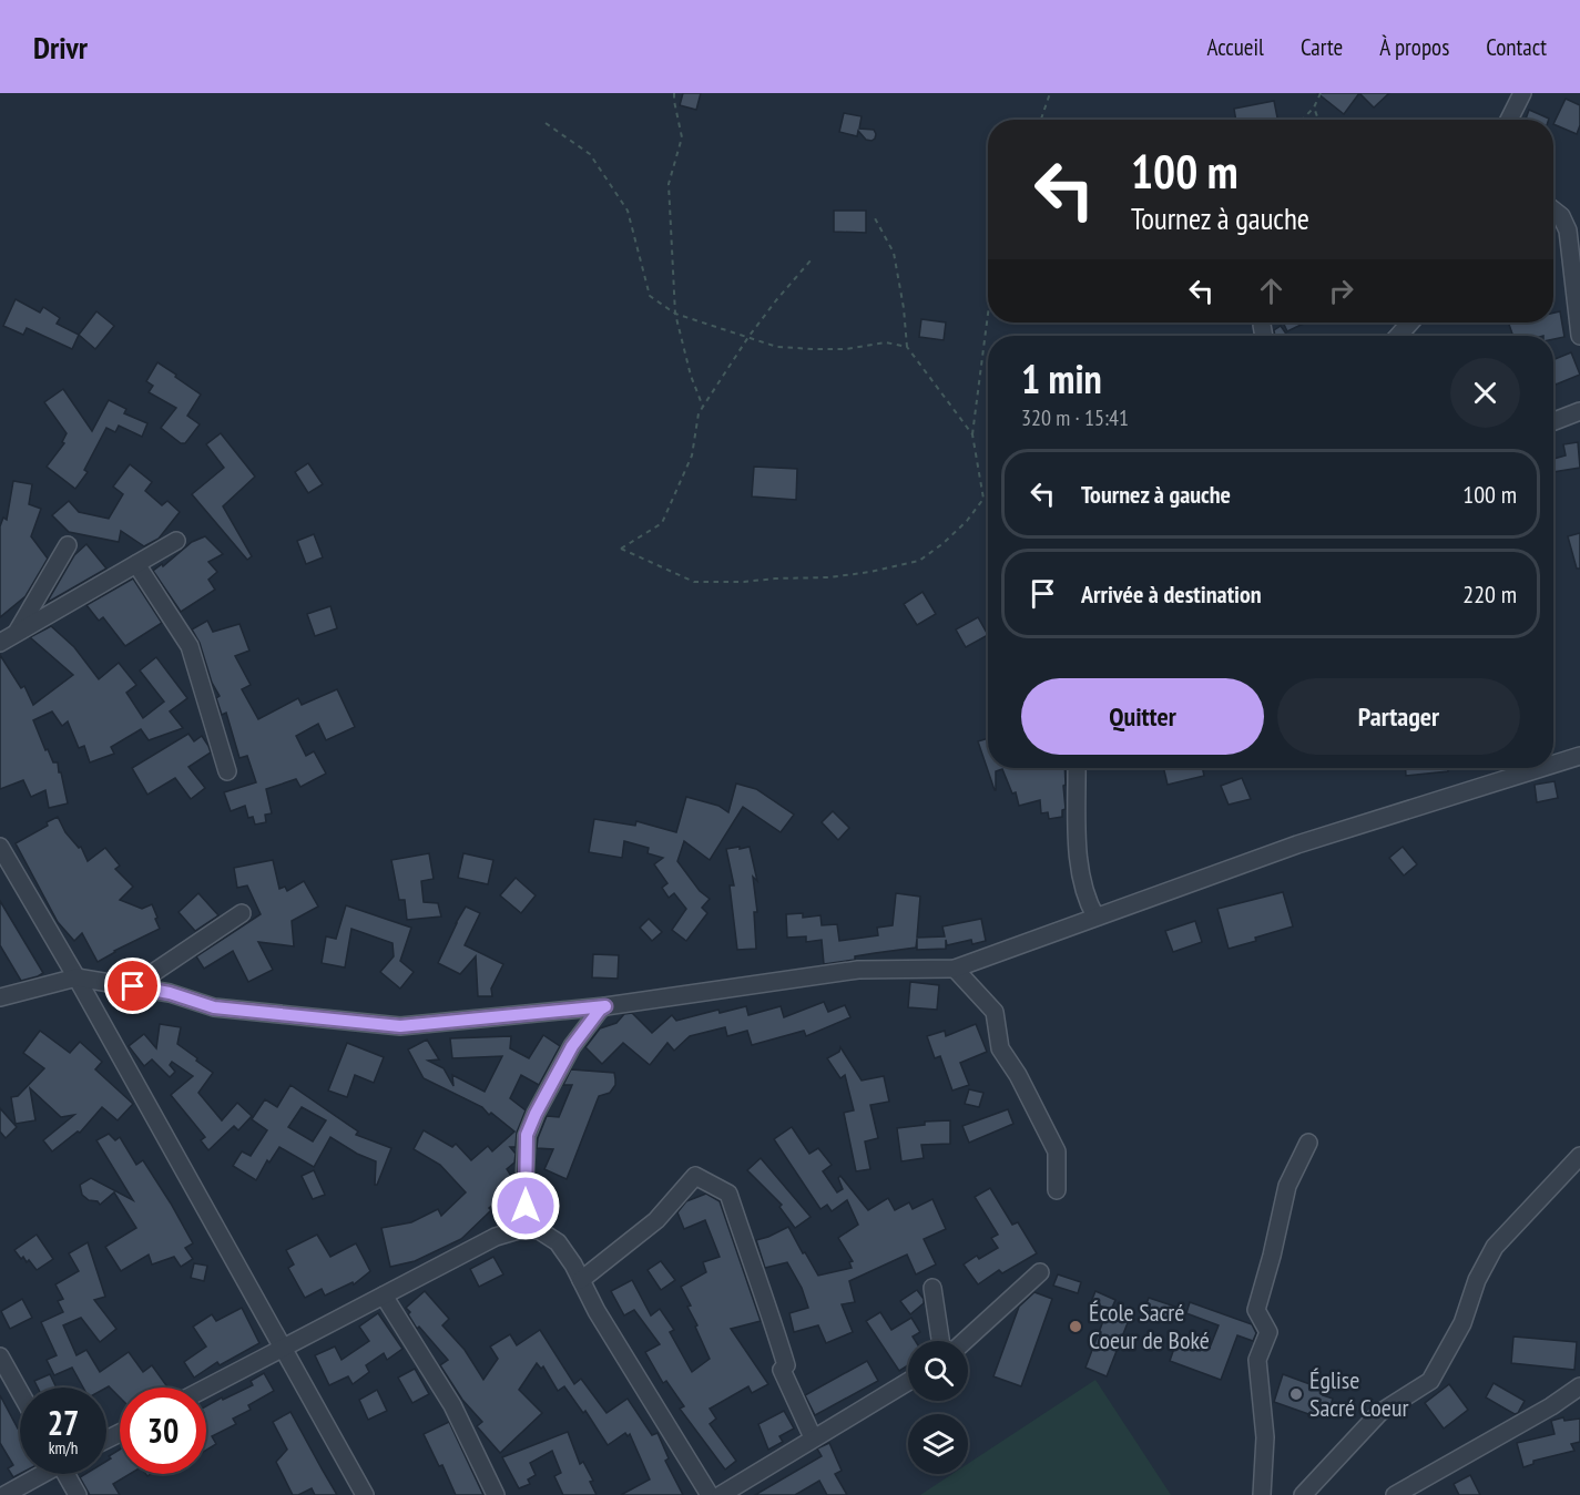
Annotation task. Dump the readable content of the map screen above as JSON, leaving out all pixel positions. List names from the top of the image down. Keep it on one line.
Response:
{"places":["École Sacré Coeur de Boké","Église Sacré Coeur"],"page":{"header":"Drivr","nav":["Accueil","Carte","À propos","Contact"],"turn":["100 m","Tournez à gauche"],"heading":["1 min","320 m · 15:41"],"list":[{"name":"Tournez à gauche","value":"100 m"},{"name":"Arrivée à destination","value":"220 m"}],"buttons":["Quitter","Partager"],"speed":"27 km/h","limit":"30"}}
